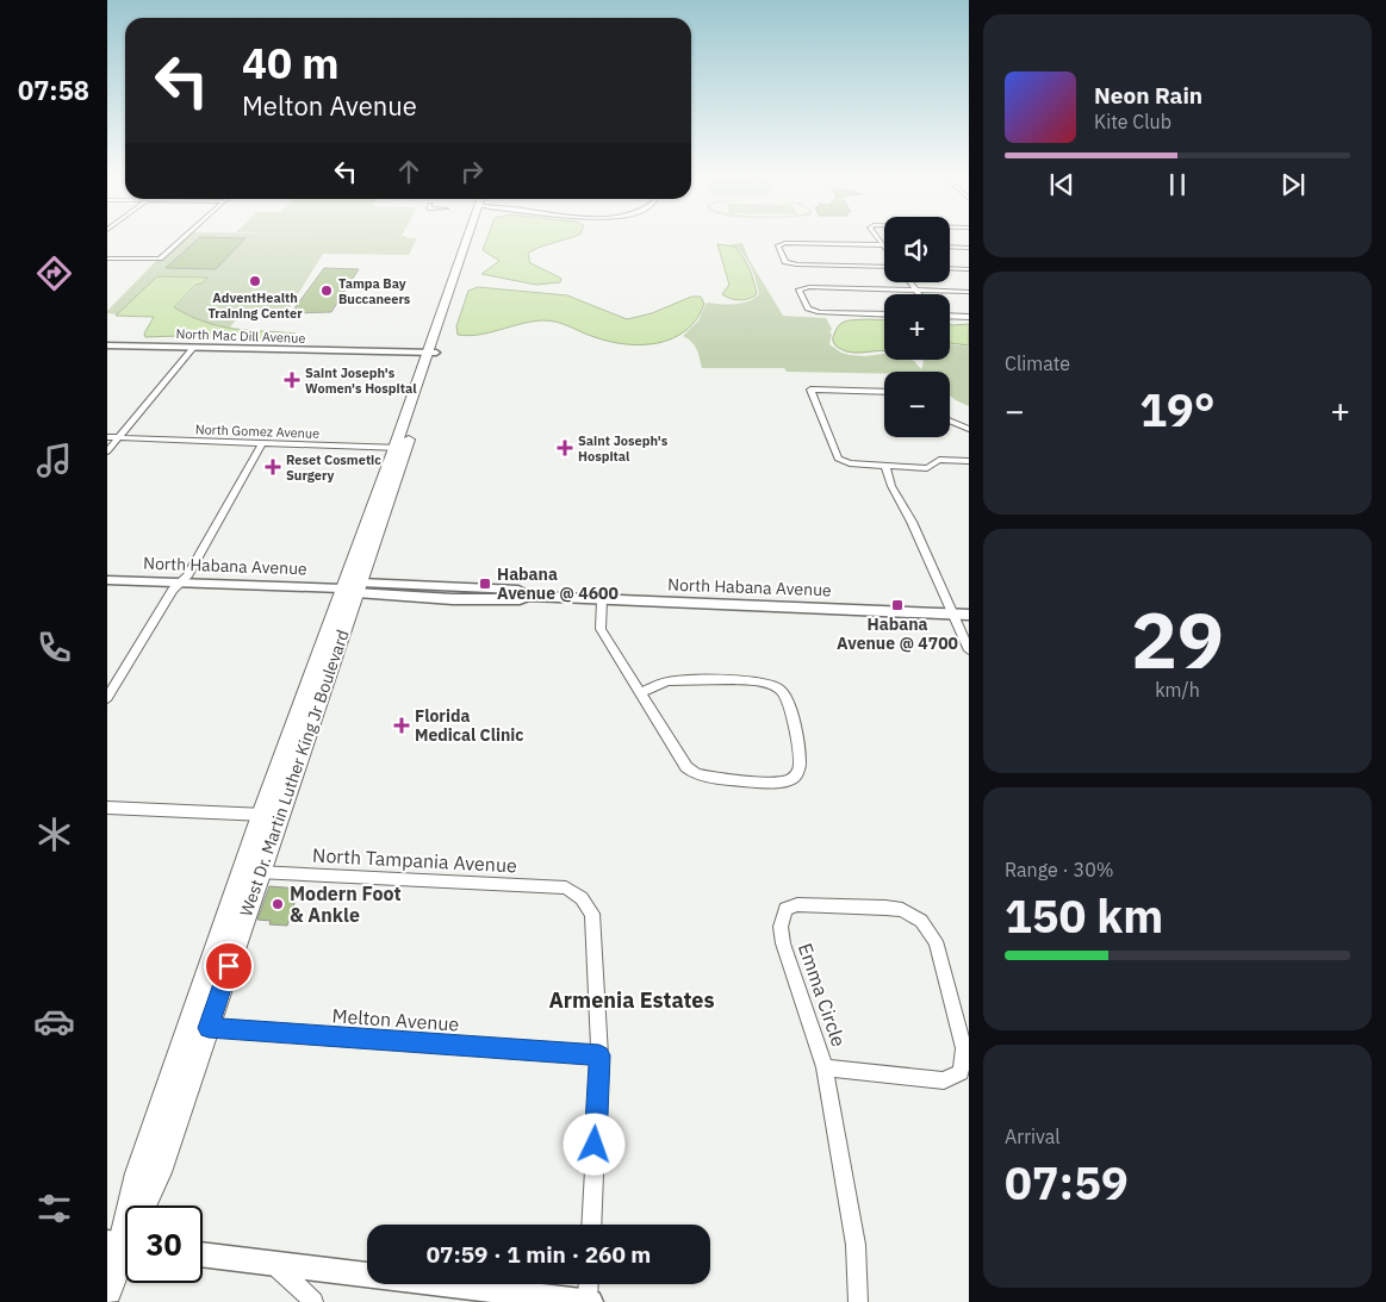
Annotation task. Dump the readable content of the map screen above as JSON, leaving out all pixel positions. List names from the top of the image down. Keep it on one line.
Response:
{"streets":{"main road":["West Dr. Martin Luther King Jr Boulevard"],"street":["North Mac Dill Avenue","North Gomez Avenue","North Habana Avenue","North Tampania Avenue","Emma Circle","Melton Avenue"]},"crossings":[["North Mac Dill Avenue","West Dr. Martin Luther King Jr Boulevard"],["North Gomez Avenue","West Dr. Martin Luther King Jr Boulevard"],["North Habana Avenue","West Dr. Martin Luther King Jr Boulevard"],["West Dr. Martin Luther King Jr Boulevard","North Tampania Avenue"],["West Dr. Martin Luther King Jr Boulevard","Melton Avenue"],["North Tampania Avenue","Melton Avenue"]],"districts":["Armenia Estates"],"places":{"other":["AdventHealth Training Center","Tampa Bay Buccaneers","Modern Foot & Ankle"],"health":["Saint Joseph's Women's Hospital","Saint Joseph's Hospital","Reset Cosmetic Surgery","Florida Medical Clinic"],"transit":["Habana Avenue @ 4600","Habana Avenue @ 4700"]},"page":{"tabs":"07:58","turn":["40 m","Melton Avenue"],"song":["Neon Rain","Kite Club"],"map_buttons":["+","−"],"tile":["Climate",["29","km/h"],["Range · 30%","150 km"],["Arrival","07:59"]],"heat":["−","19°","+"],"limit":"30","trip":"07:59 · 1 min · 260 m"}}
